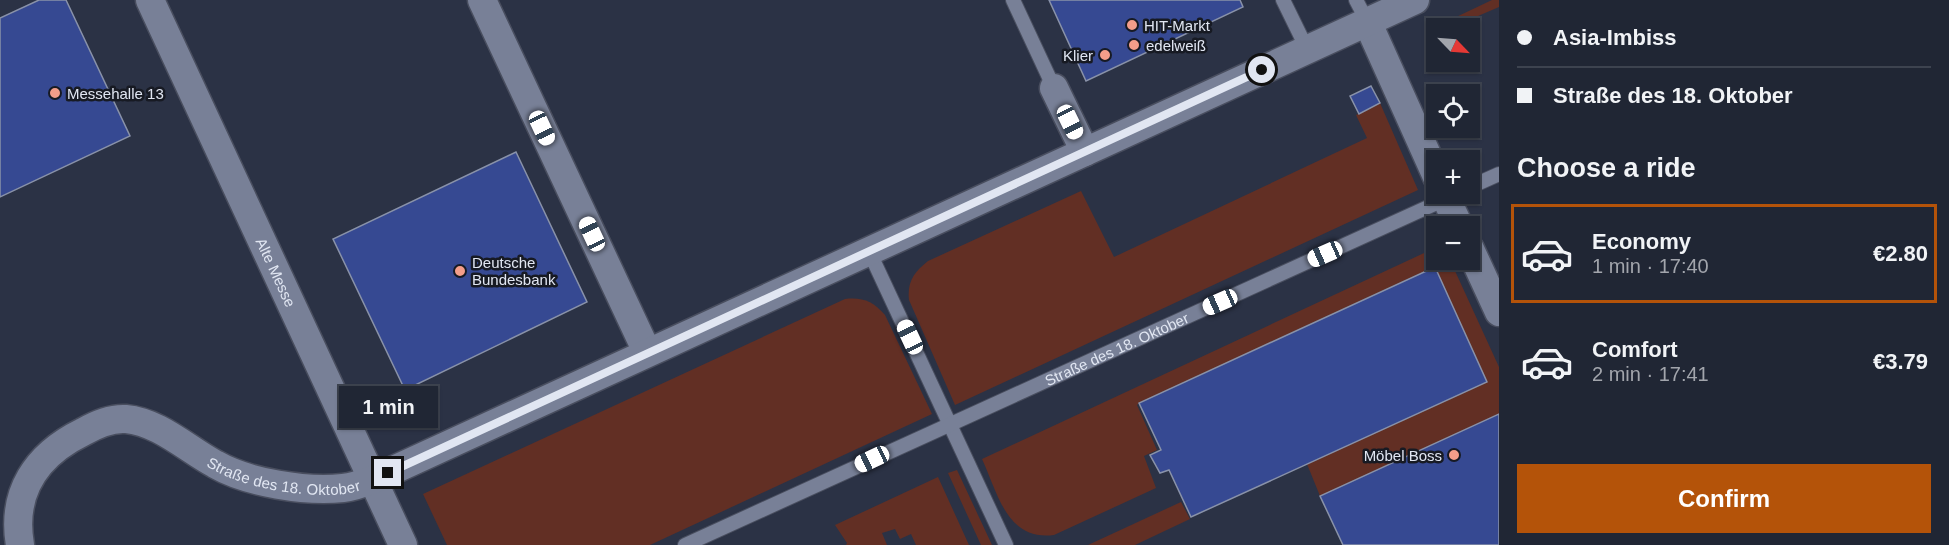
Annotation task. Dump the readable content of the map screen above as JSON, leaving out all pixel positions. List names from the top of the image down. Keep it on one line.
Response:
{"streets":{"street":["Alte Messe","Straße des 18. Oktober"]},"crossings":[["Alte Messe","Straße des 18. Oktober"]],"places":["HIT-Markt","edelweiß","Klier","Messehalle 13","Deutsche Bundesbank","Möbel Boss"],"north":"bottom right","page":{"banner":["Asia-Imbiss","Straße des 18. Oktober"],"map_buttons":["+","−"],"heading":"Choose a ride","list":[{"name":"Economy","note":"1 min · 17:40","value":"€2.80"},{"name":"Comfort","note":"2 min · 17:41","value":"€3.79"}],"bubble":"1 min","buttons":"Confirm"}}
